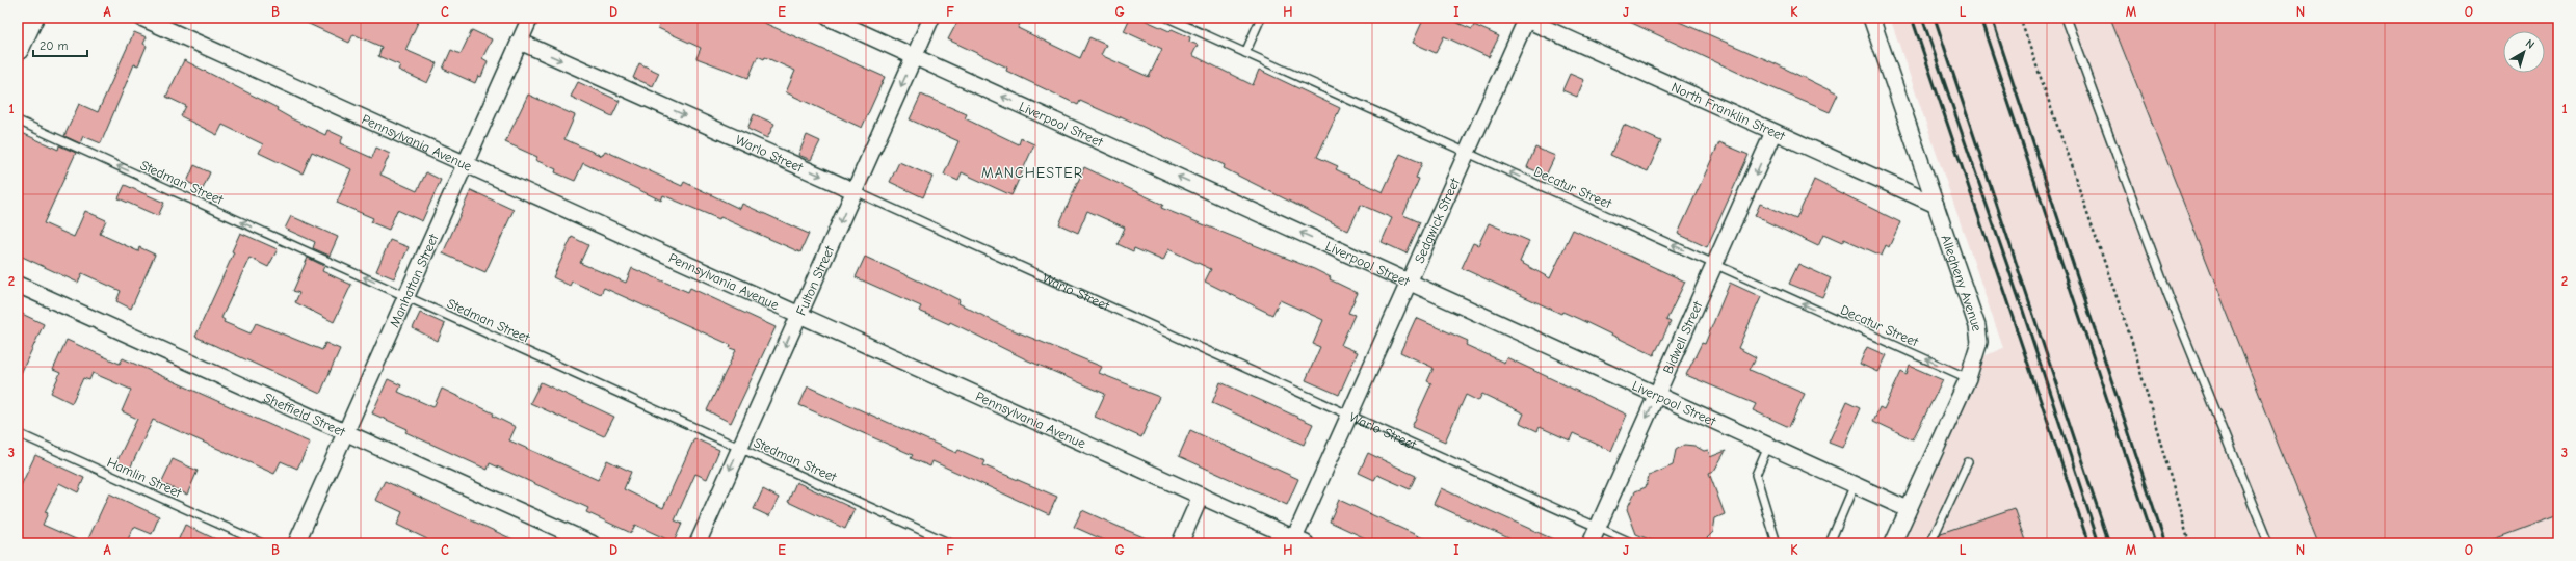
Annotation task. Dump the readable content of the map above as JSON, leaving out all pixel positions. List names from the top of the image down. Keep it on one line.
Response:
{"streets":{"street":["North Franklin Street","Liverpool Street","Pennsylvania Avenue","Warlo Street","Sedgwick Street","Manhattan Street","Fulton Street","Allegheny Avenue","Bidwell Street","Sheffield Street"],"lane":["Stedman Street","Decatur Street","Hamlin Street"]},"crossings":[["North Franklin Street","Sedgwick Street"],["North Franklin Street","Allegheny Avenue"],["North Franklin Street","Bidwell Street"],["Liverpool Street","Sedgwick Street"],["Liverpool Street","Fulton Street"],["Liverpool Street","Allegheny Avenue"],["Liverpool Street","Bidwell Street"],["Pennsylvania Avenue","Sedgwick Street"],["Pennsylvania Avenue","Manhattan Street"],["Pennsylvania Avenue","Fulton Street"],["Warlo Street","Sedgwick Street"],["Warlo Street","Manhattan Street"],["Warlo Street","Fulton Street"],["Warlo Street","Bidwell Street"],["Stedman Street","Manhattan Street"],["Stedman Street","Fulton Street"],["Decatur Street","Sedgwick Street"],["Decatur Street","Allegheny Avenue"],["Decatur Street","Bidwell Street"],["Manhattan Street","Sheffield Street"]],"one_way":["Liverpool Street","Stedman Street","Decatur Street","Fulton Street","Bidwell Street"],"districts":["MANCHESTER"],"scale_bar":"20 m","north":"top right","grid":{"columns":["A","B","C","D","E","F","G","H","I","J","K","L","M","N","O"],"rows":["1","2","3"]}}
